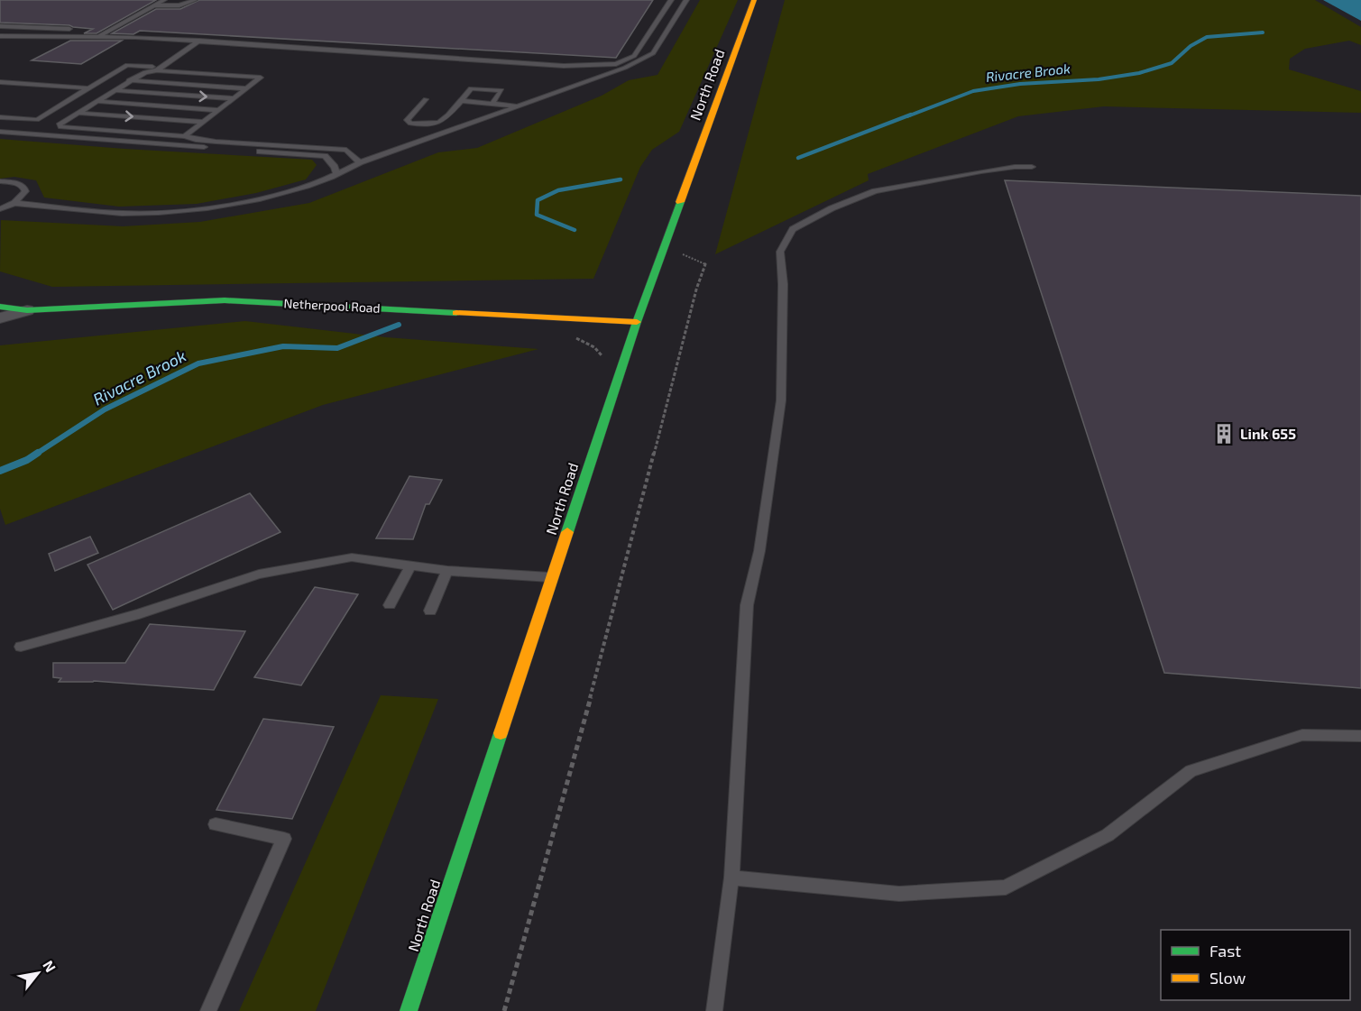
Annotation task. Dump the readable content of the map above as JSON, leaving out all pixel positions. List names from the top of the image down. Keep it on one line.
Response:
{"streets":{"street":["North Road","Netherpool Road"]},"crossings":[["North Road","Netherpool Road"]],"water":["Rivacre Brook"],"places":{"building":["Link 655"]},"legend":["Fast","Slow"],"north":"top right"}
